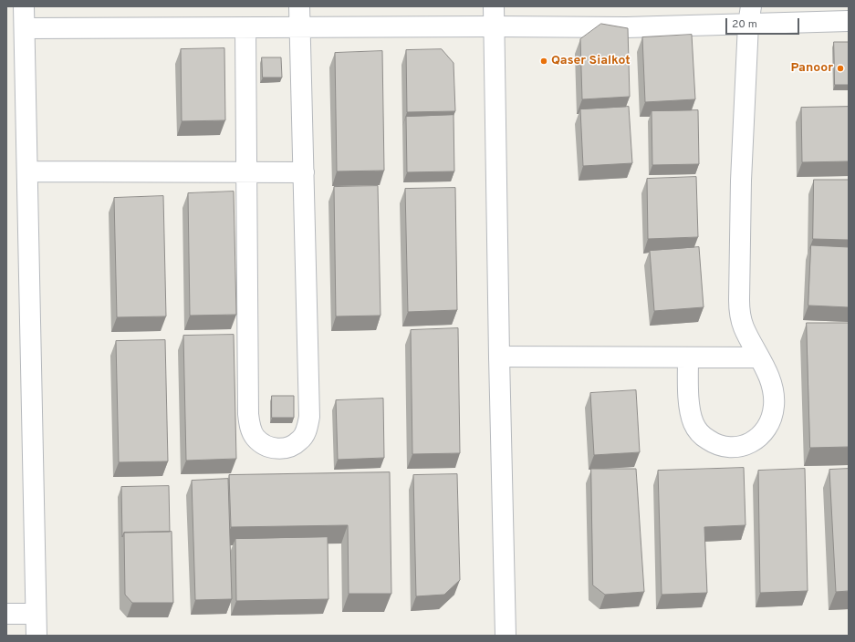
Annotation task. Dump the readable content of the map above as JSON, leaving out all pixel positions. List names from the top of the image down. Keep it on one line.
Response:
{"places":["Qaser Sialkot","Panoor"],"scale_bar":"20 m"}
